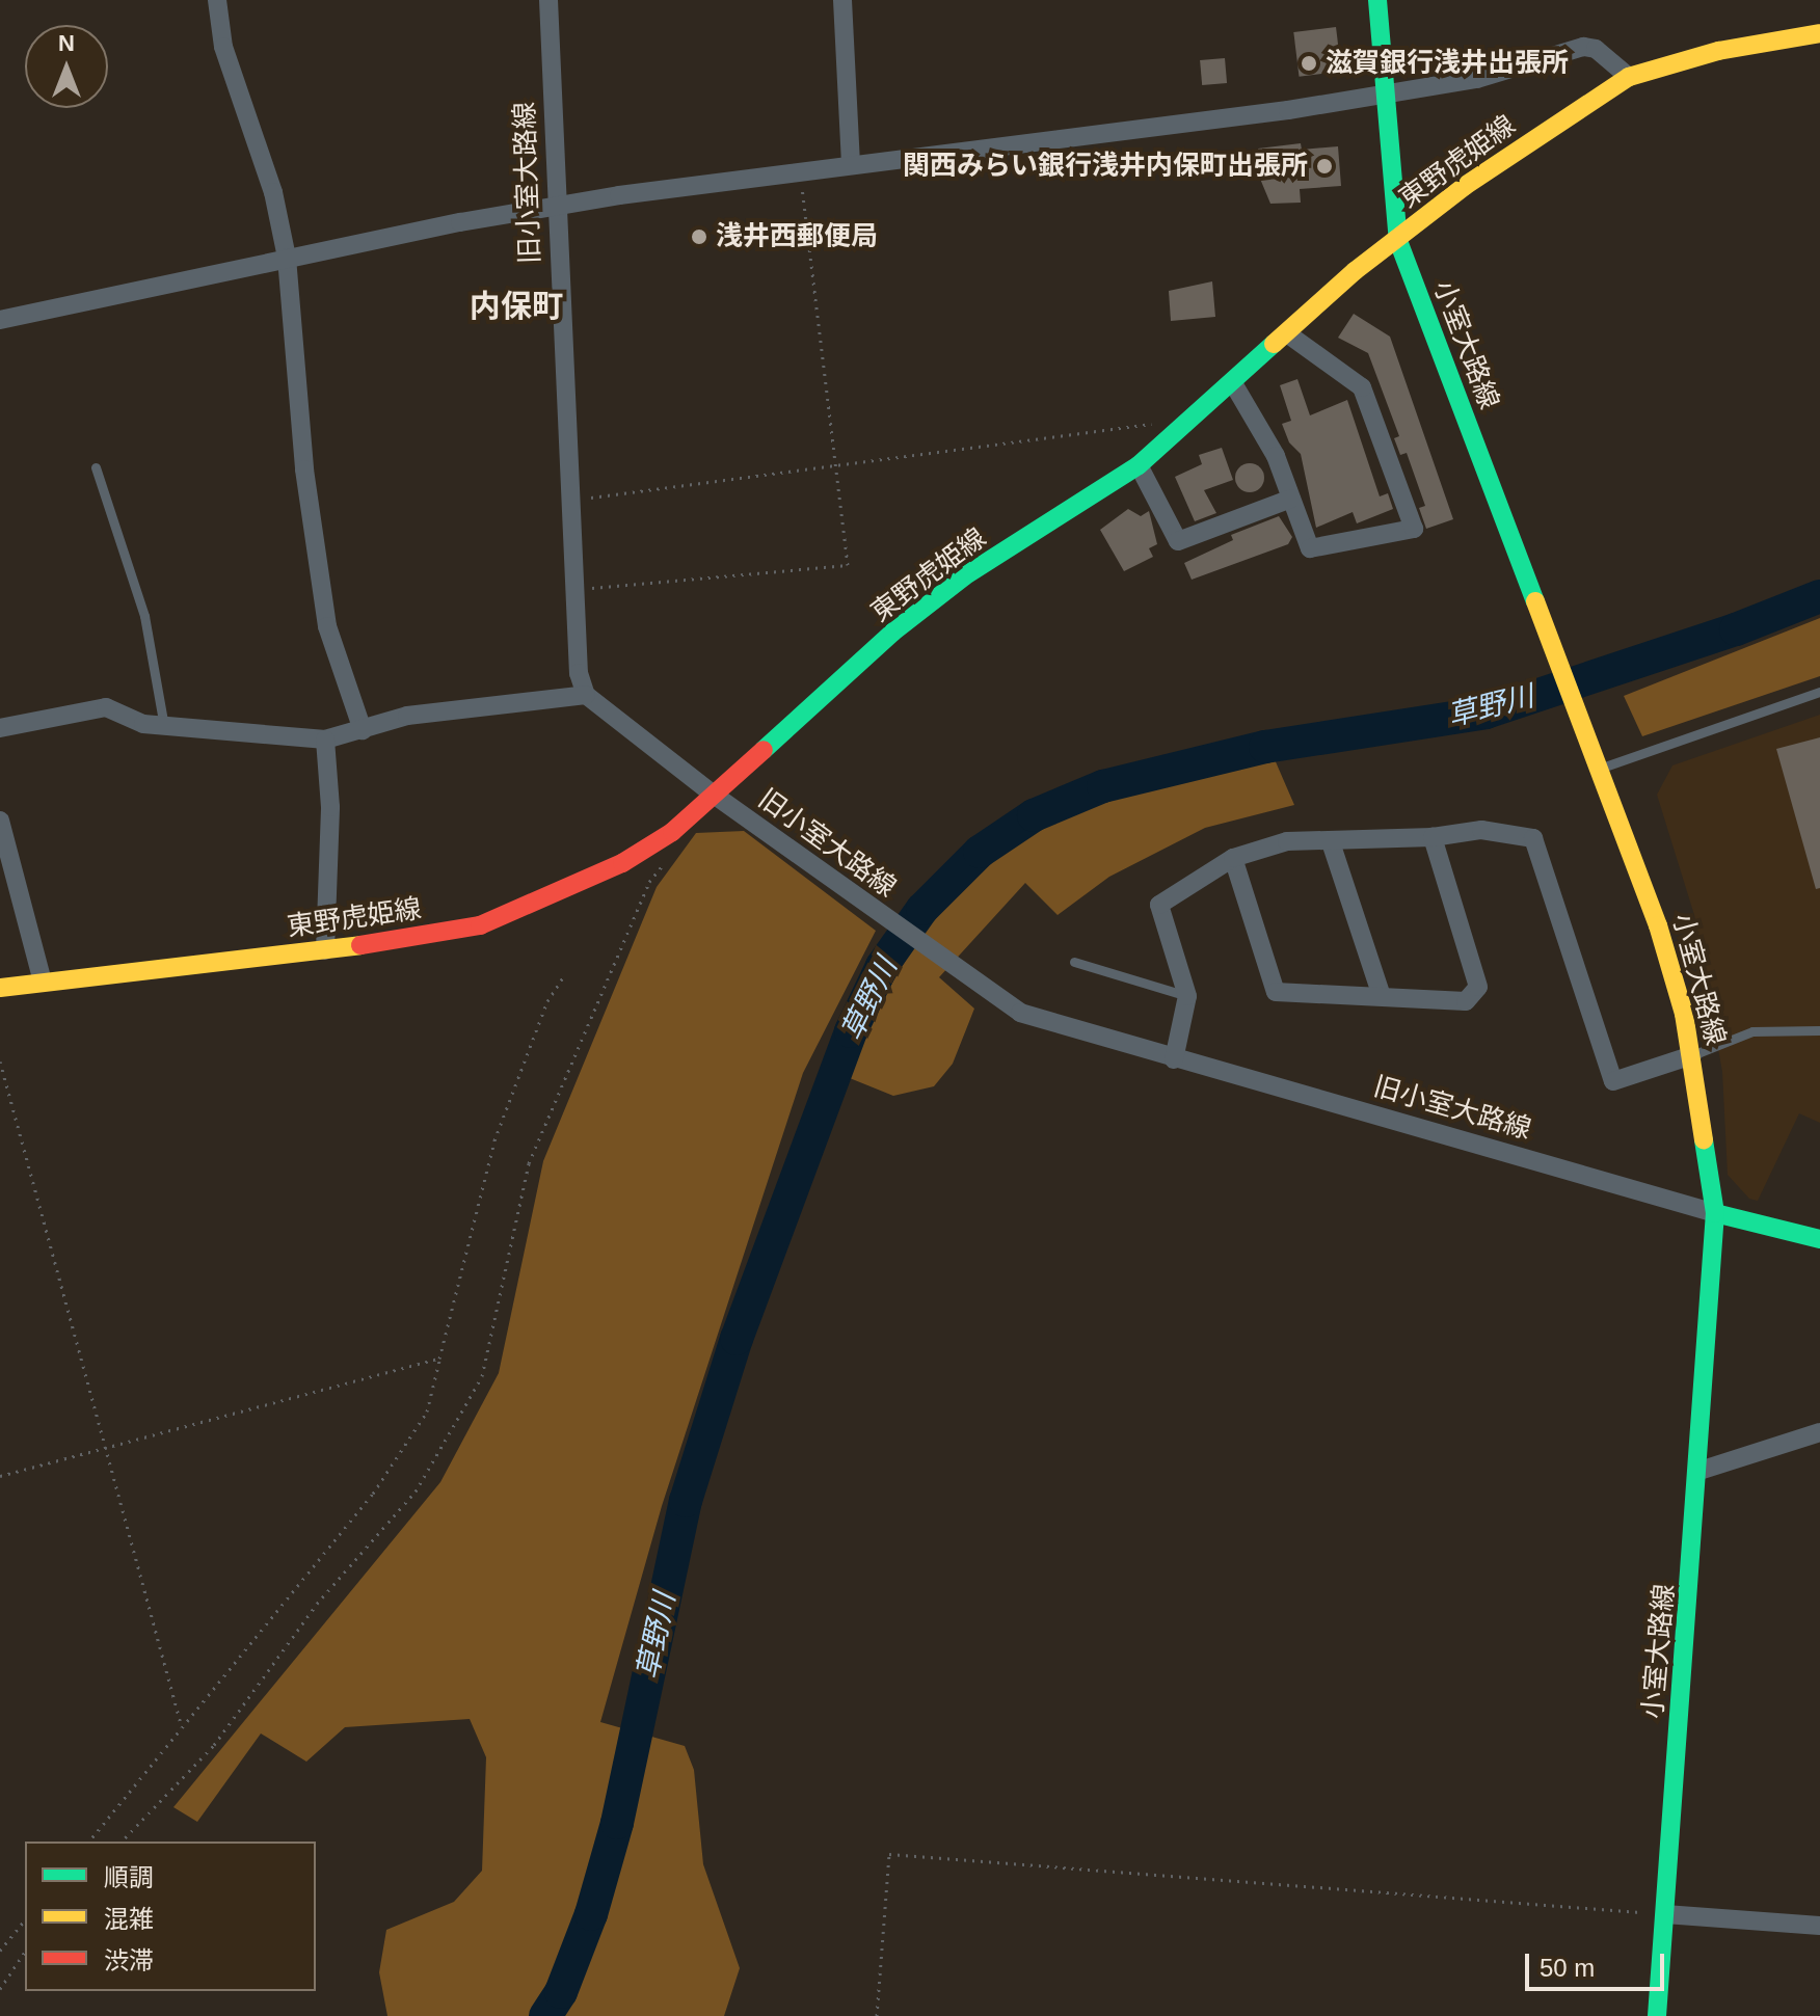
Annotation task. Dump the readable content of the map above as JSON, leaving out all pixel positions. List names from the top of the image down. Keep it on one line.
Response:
{"streets":{"main road":["東野虎姫線","小室大路線"],"street":["旧小室大路線"]},"crossings":[["東野虎姫線","旧小室大路線"],["東野虎姫線","小室大路線"],["旧小室大路線","小室大路線"]],"districts":["内保町"],"water":["草野川"],"places":["滋賀銀行浅井出張所","関西みらい銀行浅井内保町出張所","浅井西郵便局"],"legend":["順調","混雑","渋滞"],"scale_bar":"50 m","north":"top"}
